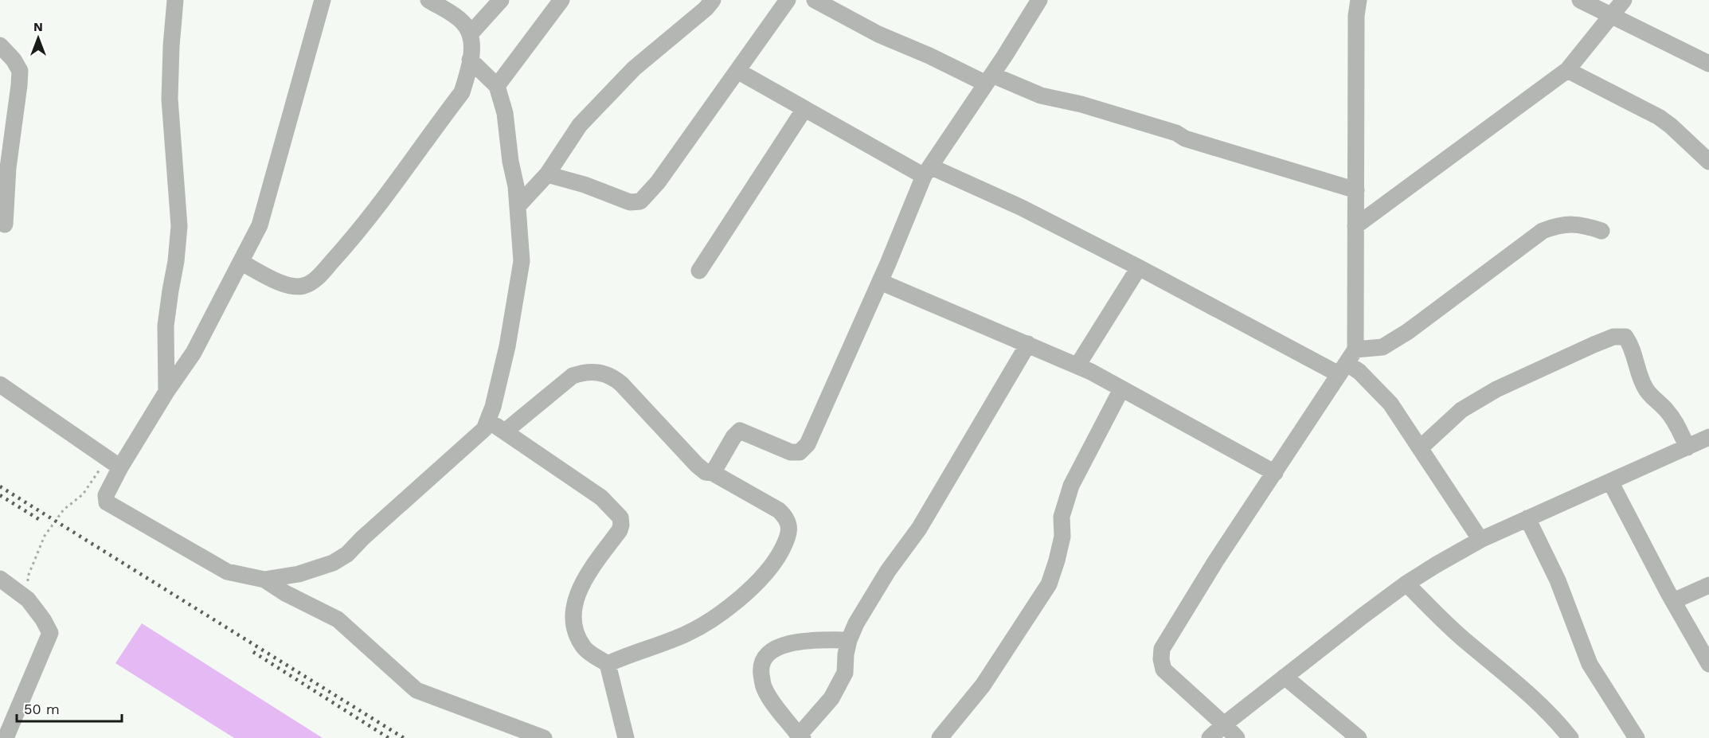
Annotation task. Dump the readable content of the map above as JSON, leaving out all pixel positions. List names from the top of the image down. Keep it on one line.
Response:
{"scale_bar":"50 m","north":"top"}
